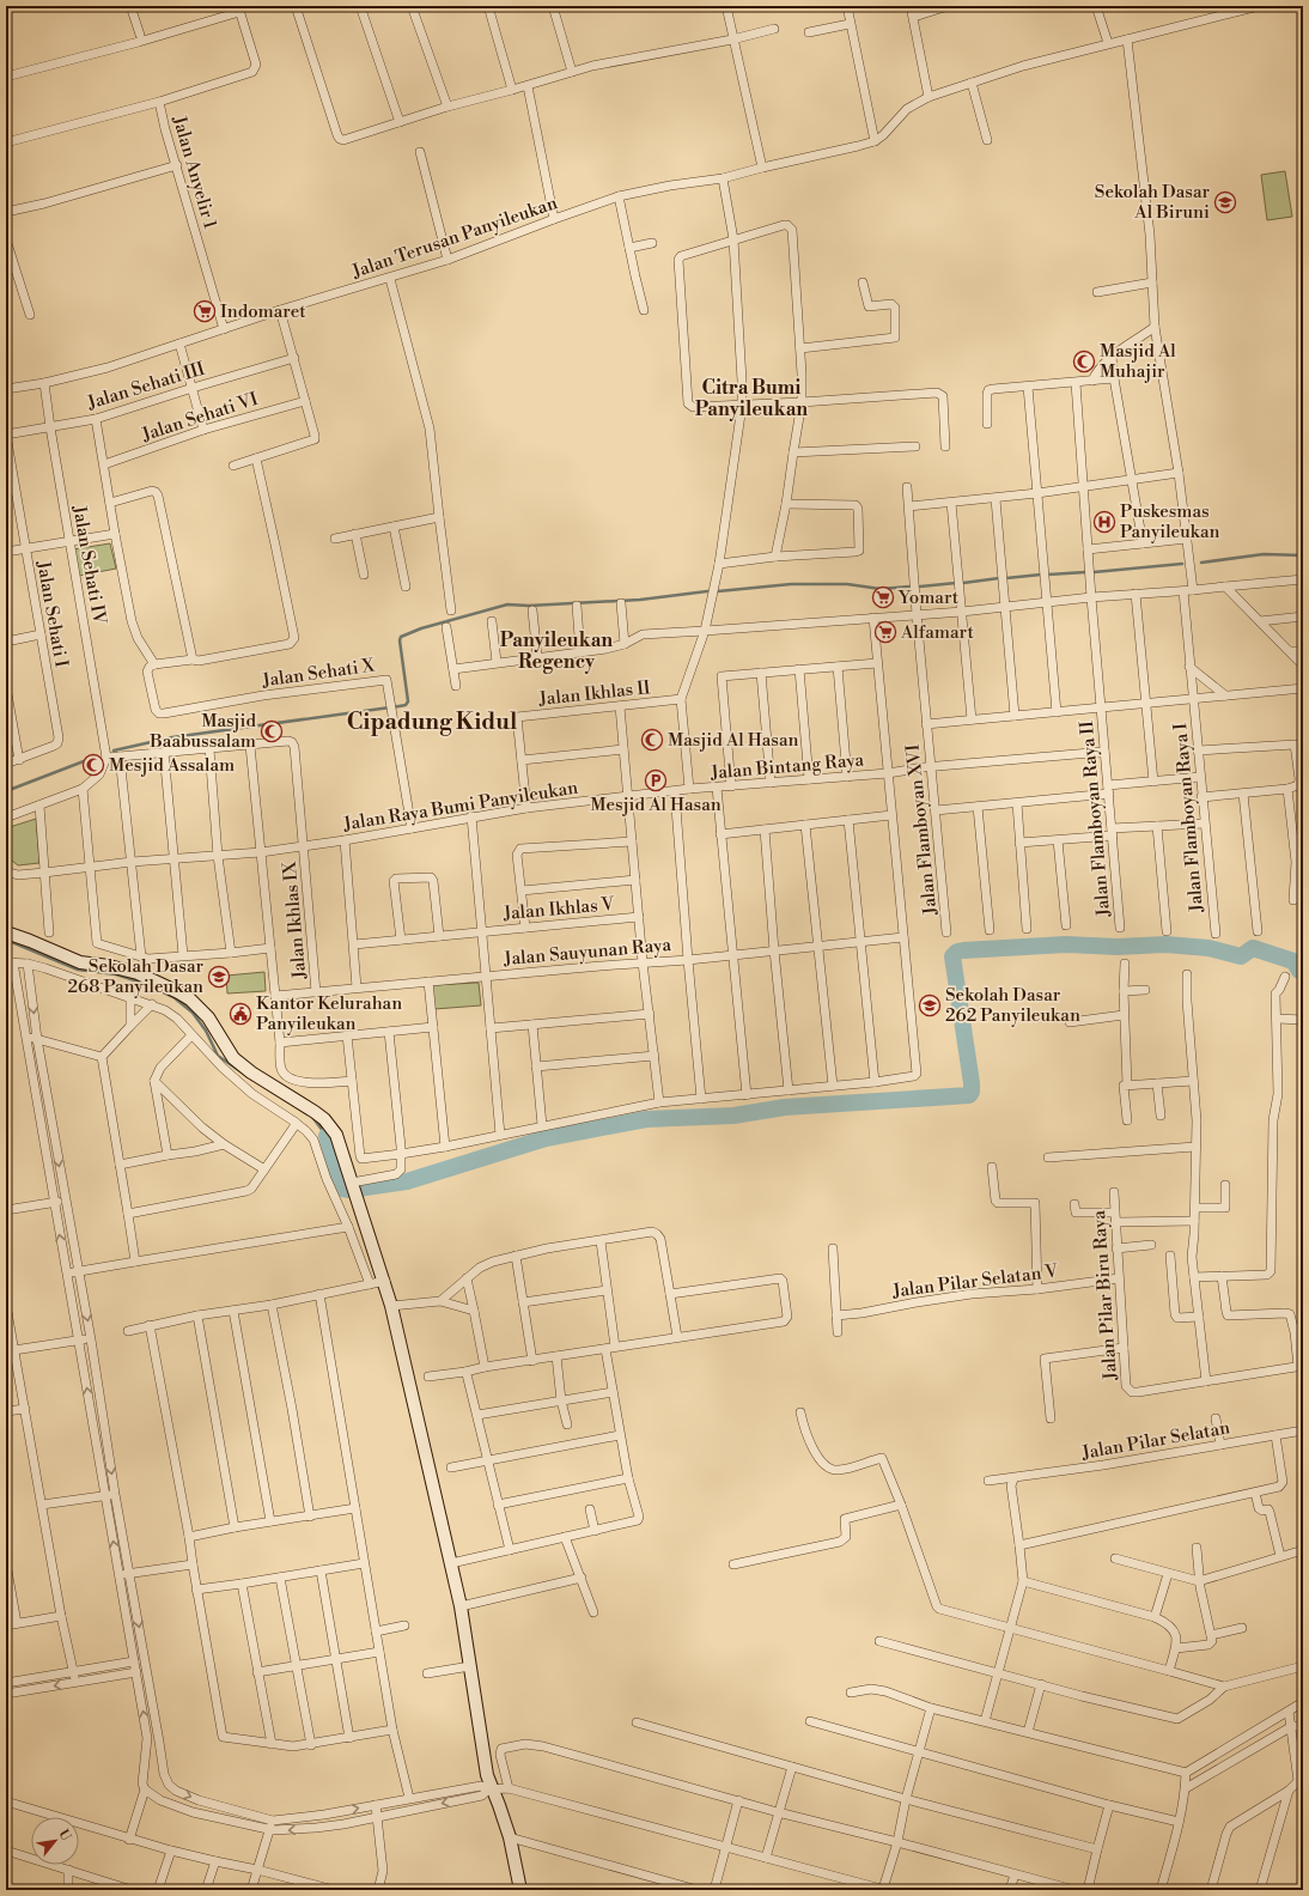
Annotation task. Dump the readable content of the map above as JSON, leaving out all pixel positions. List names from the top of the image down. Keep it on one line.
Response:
{"streets":{"street":["Jalan Anyelir 1","Jalan Terusan Panyileukan","Jalan Sehati III","Jalan Sehati VI","Jalan Sehati IV","Jalan Sehati I","Jalan Sehati X","Jalan Ikhlas II","Jalan Bintang Raya","Jalan Raya Bumi Panyileukan","Jalan Flamboyan Raya I","Jalan Flamboyan Raya II","Jalan Flamboyan XVI","Jalan Ikhlas V","Jalan Ikhlas IX","Jalan Sauyunan Raya","Jalan Pilar Selatan V","Jalan Pilar Biru Raya","Jalan Pilar Selatan"]},"crossings":[["Jalan Anyelir 1","Jalan Terusan Panyileukan"],["Jalan Terusan Panyileukan","Jalan Sehati IV"],["Jalan Sehati III","Jalan Sehati IV"],["Jalan Sehati III","Jalan Sehati I"],["Jalan Sehati X","Jalan Raya Bumi Panyileukan"],["Jalan Ikhlas II","Jalan Raya Bumi Panyileukan"],["Jalan Bintang Raya","Jalan Raya Bumi Panyileukan"],["Jalan Bintang Raya","Jalan Flamboyan Raya II"],["Jalan Bintang Raya","Jalan Flamboyan XVI"],["Jalan Raya Bumi Panyileukan","Jalan Ikhlas IX"],["Jalan Ikhlas IX","Jalan Sauyunan Raya"],["Jalan Pilar Selatan V","Jalan Pilar Biru Raya"]],"districts":["Citra Bumi Panyileukan","Panyileukan Regency","Cipadung Kidul"],"places":{"school or university":["Sekolah Dasar Al Biruni","Sekolah Dasar 268 Panyileukan","Sekolah Dasar 262 Panyileukan"],"supermarket":["Indomaret","Yomart","Alfamart"],"mosque":["Masjid Al Muhajir","Masjid Baabussalam","Masjid Al Hasan","Mesjid Assalam"],"hospital":["Puskesmas Panyileukan"],"parking":["Mesjid Al Hasan"],"public building":["Kantor Kelurahan Panyileukan"]},"north":"top right"}
